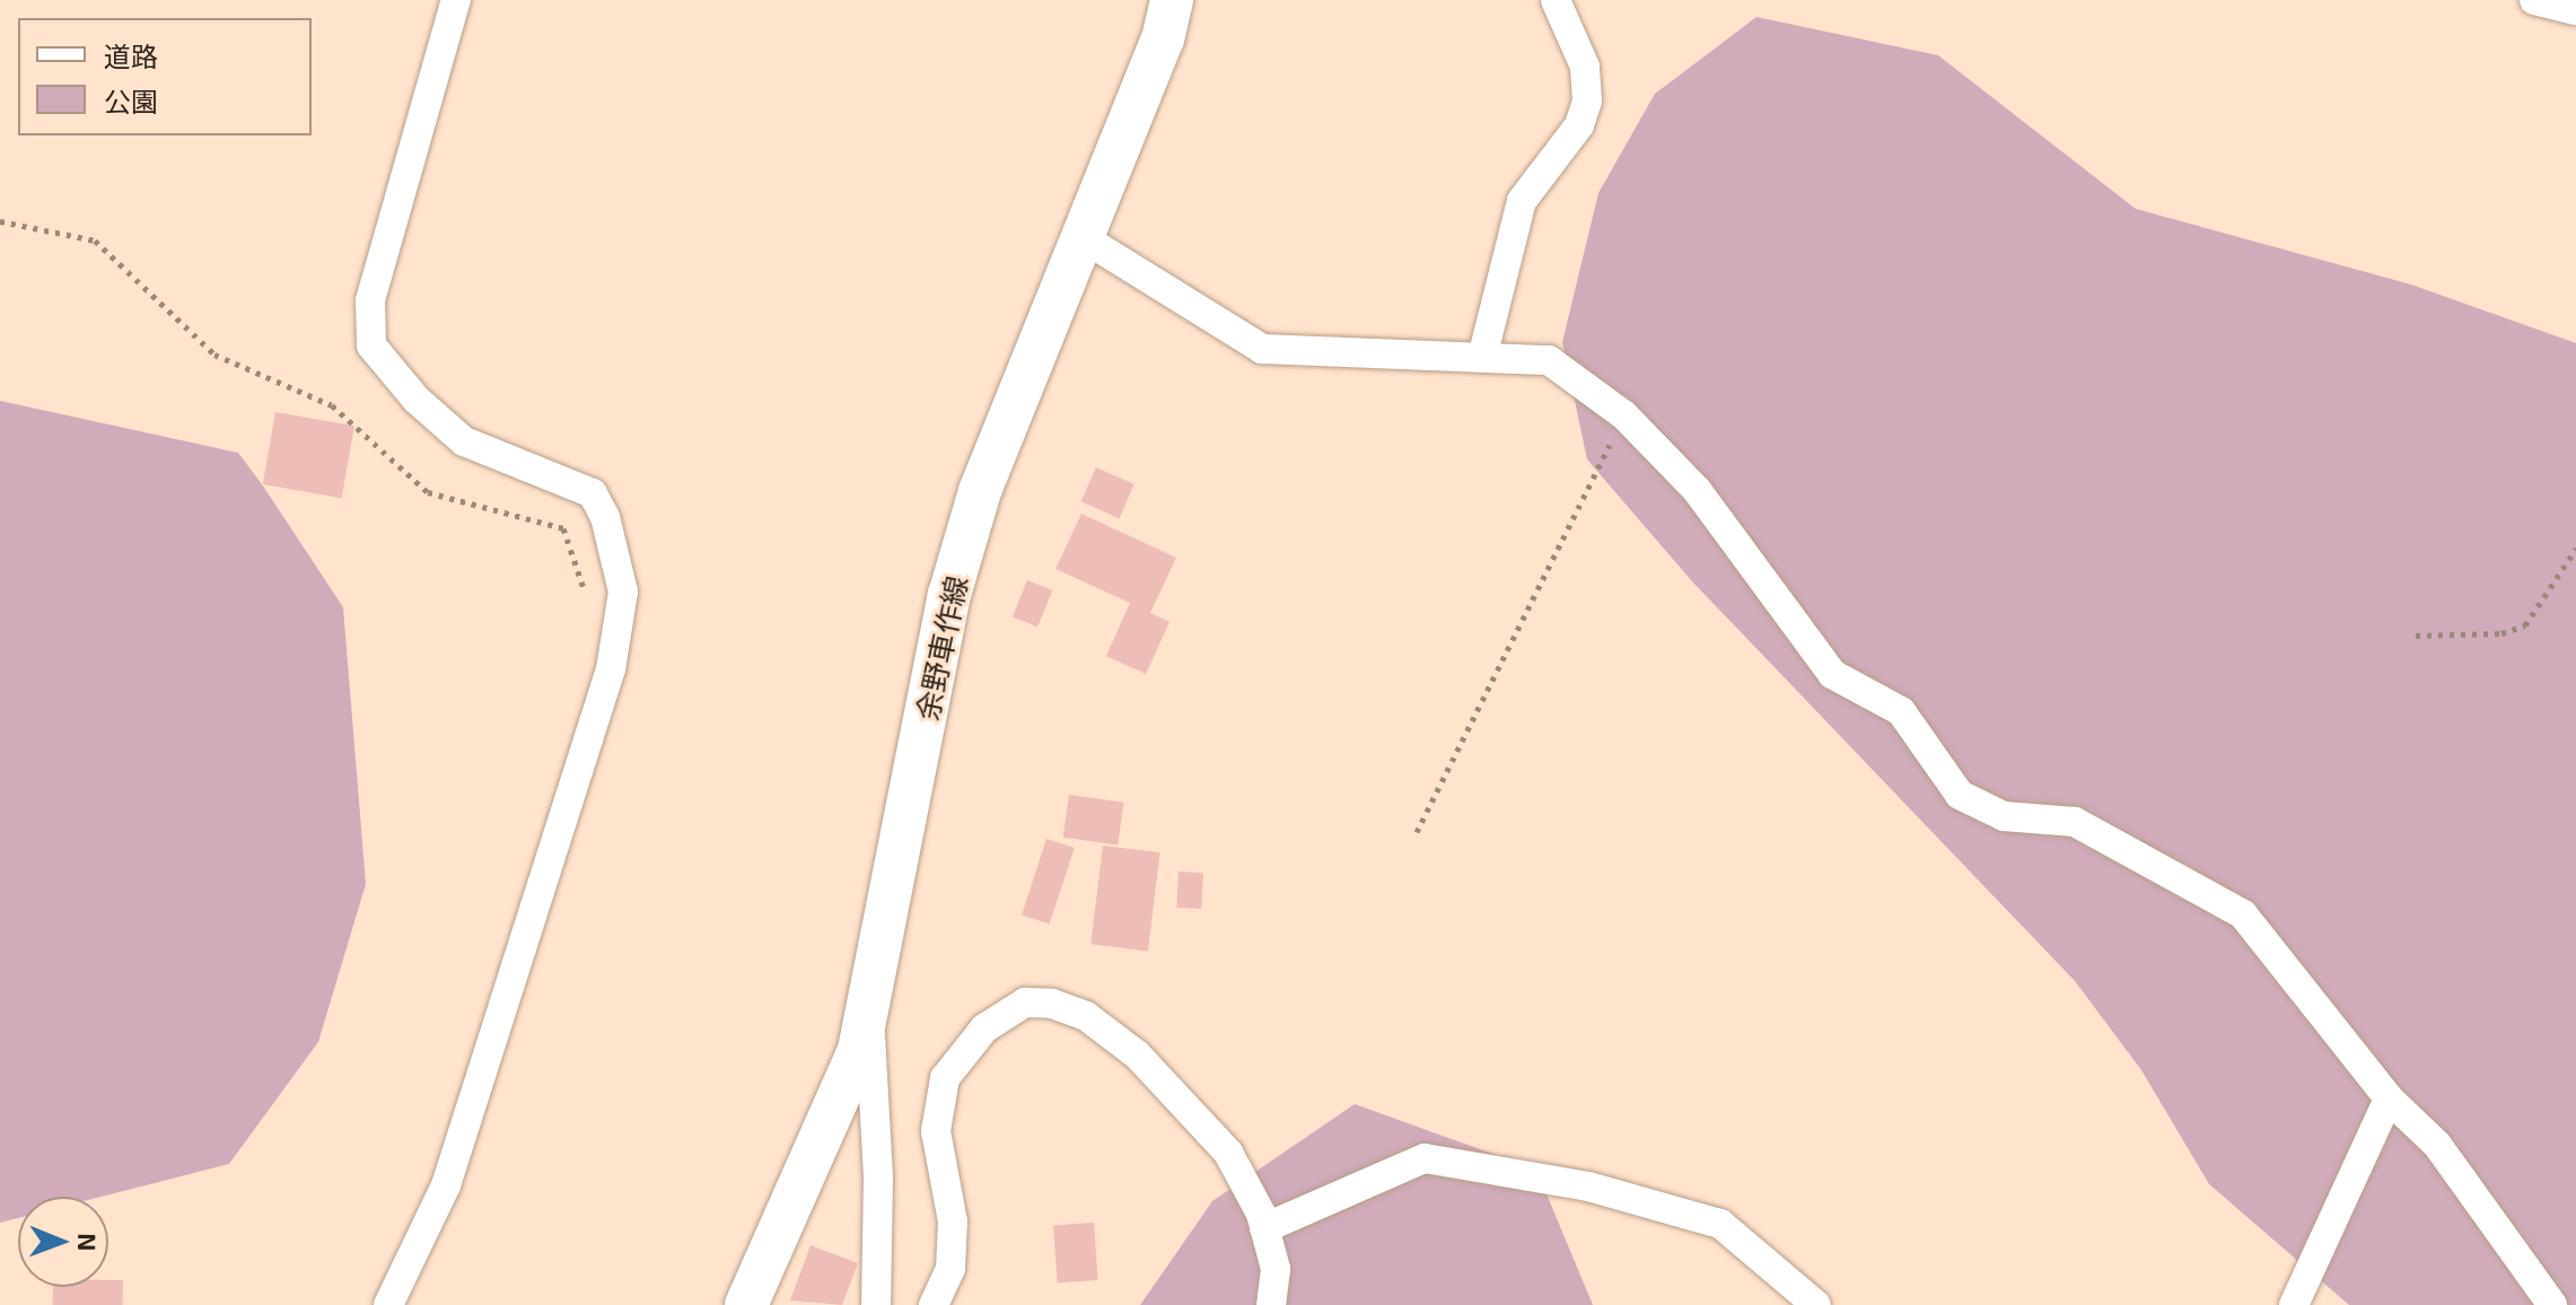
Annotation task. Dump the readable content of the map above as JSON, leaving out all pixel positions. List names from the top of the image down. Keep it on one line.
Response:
{"streets":{"main road":["余野車作線"]},"legend":["道路","公園"],"north":"right"}
